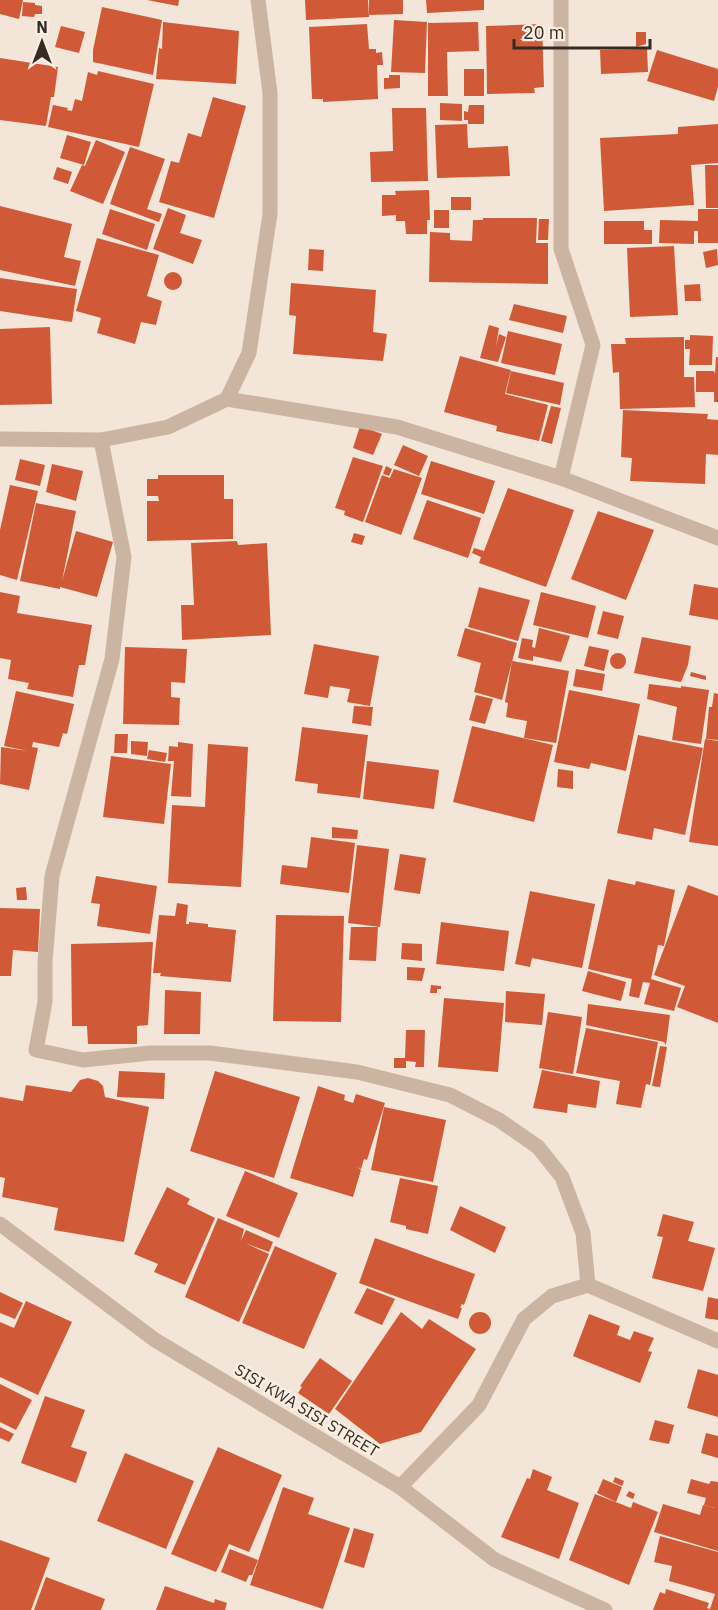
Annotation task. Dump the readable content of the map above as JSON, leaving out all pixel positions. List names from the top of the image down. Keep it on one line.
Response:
{"streets":{"street":["SISI KWA SISI STREET"]},"scale_bar":"20 m","north":"top"}
